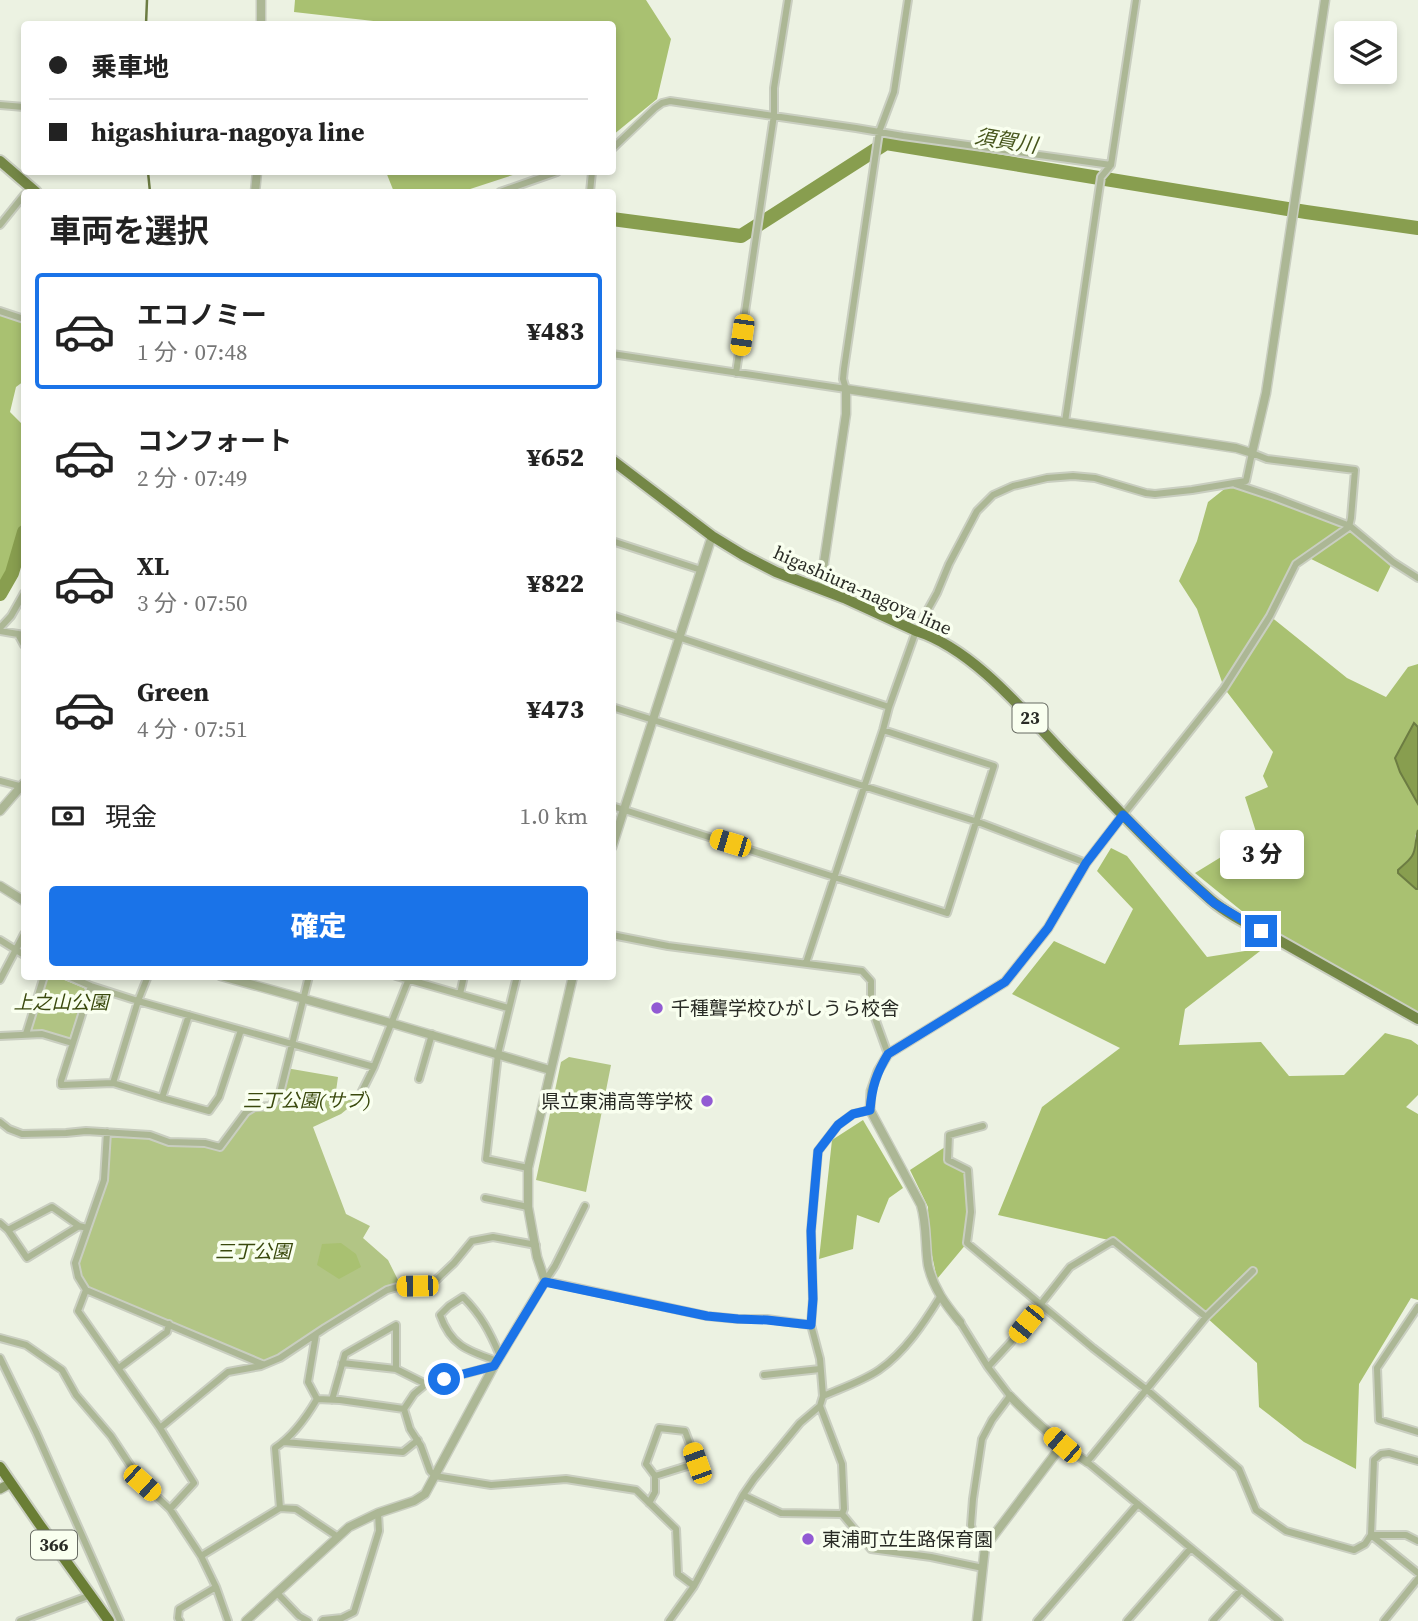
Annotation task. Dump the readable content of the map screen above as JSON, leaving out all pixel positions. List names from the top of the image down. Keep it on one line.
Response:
{"streets":{"highway":["366"],"main road":["higashiura-nagoya line","23"]},"water":["須賀川"],"parks":["上之山公園","三丁公園(サブ)","三丁公園"],"places":["千種聾学校ひがしうら校舎","県立東浦高等学校","東浦町立生路保育園"],"page":{"banner":["乗車地","higashiura-nagoya line"],"heading":"車両を選択","list":[{"name":"エコノミー","note":"1 分 · 07:48","value":"¥483"},{"name":"コンフォート","note":"2 分 · 07:49","value":"¥652"},{"name":"XL","note":"3 分 · 07:50","value":"¥822"},{"name":"Green","note":"4 分 · 07:51","value":"¥473"}],"pay":["現金","1.0 km"],"bubble":"3 分","buttons":"確定"}}
